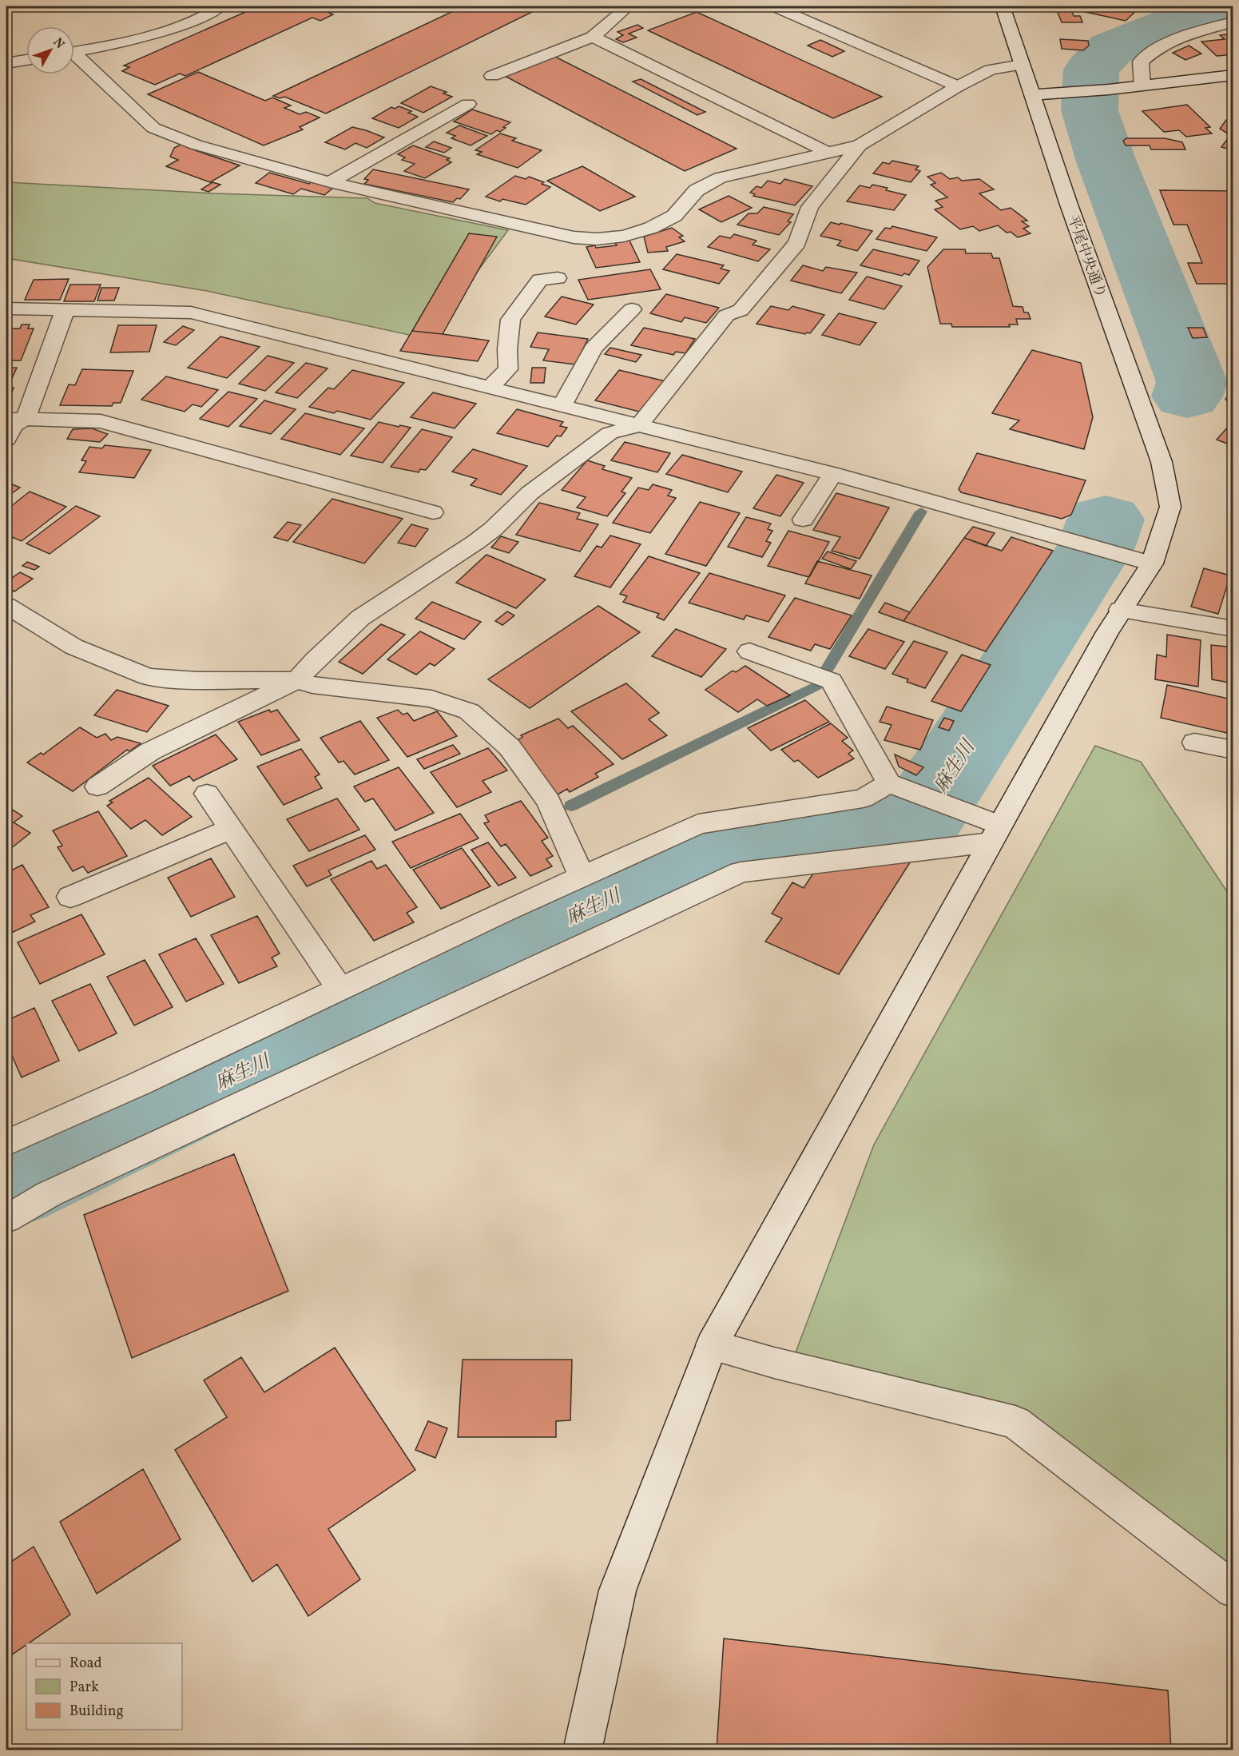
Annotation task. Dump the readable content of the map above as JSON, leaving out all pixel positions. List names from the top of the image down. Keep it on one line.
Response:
{"streets":{"street":["平尾中央通り"]},"water":["麻生川"],"legend":["Road","Park","Building"],"north":"top right"}
